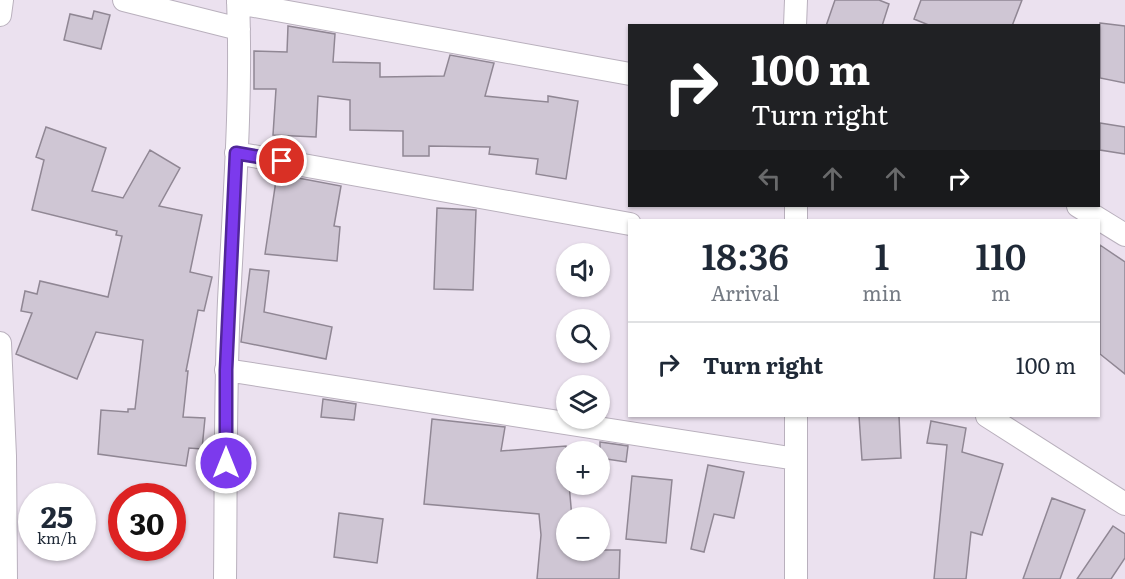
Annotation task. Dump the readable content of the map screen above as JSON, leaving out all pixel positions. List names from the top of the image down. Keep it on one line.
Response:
{"page":{"turn":["100 m","Turn right"],"eta":["18:36","Arrival","1","min","110","m"],"map_buttons":["+","−"],"list":[{"name":"Turn right","value":"100 m"}],"speed":"25 km/h","limit":"30"}}
